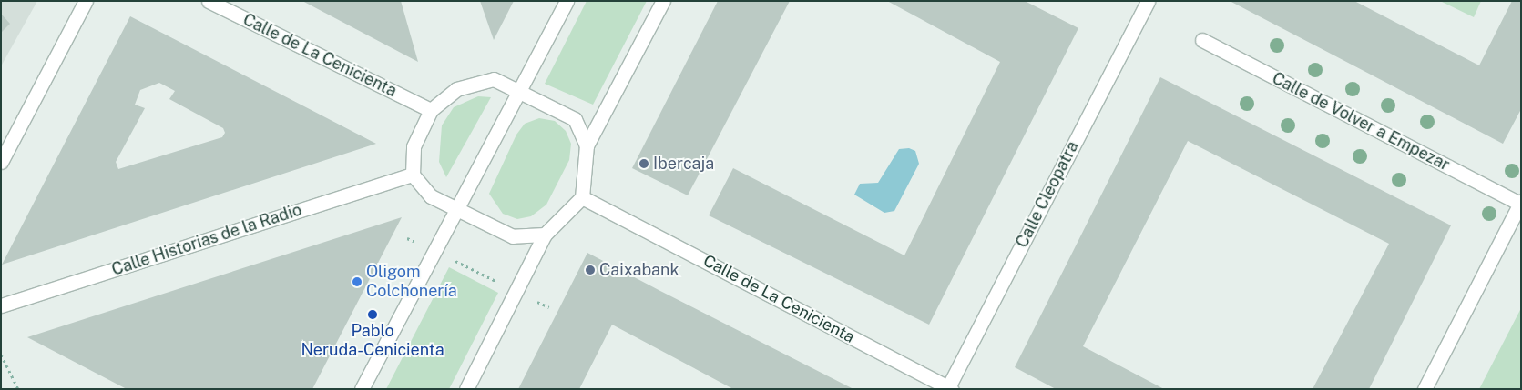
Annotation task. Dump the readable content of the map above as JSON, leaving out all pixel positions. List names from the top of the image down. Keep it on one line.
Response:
{"streets":{"street":["Calle de La Cenicienta","Calle de Volver a Empezar","Calle Cleopatra","Calle Historias de la Radio"]},"crossings":[["Calle de La Cenicienta","Calle Cleopatra"]],"places":["Ibercaja","Caixabank","Oligom Colchonería","Pablo Neruda-Cenicienta"]}
